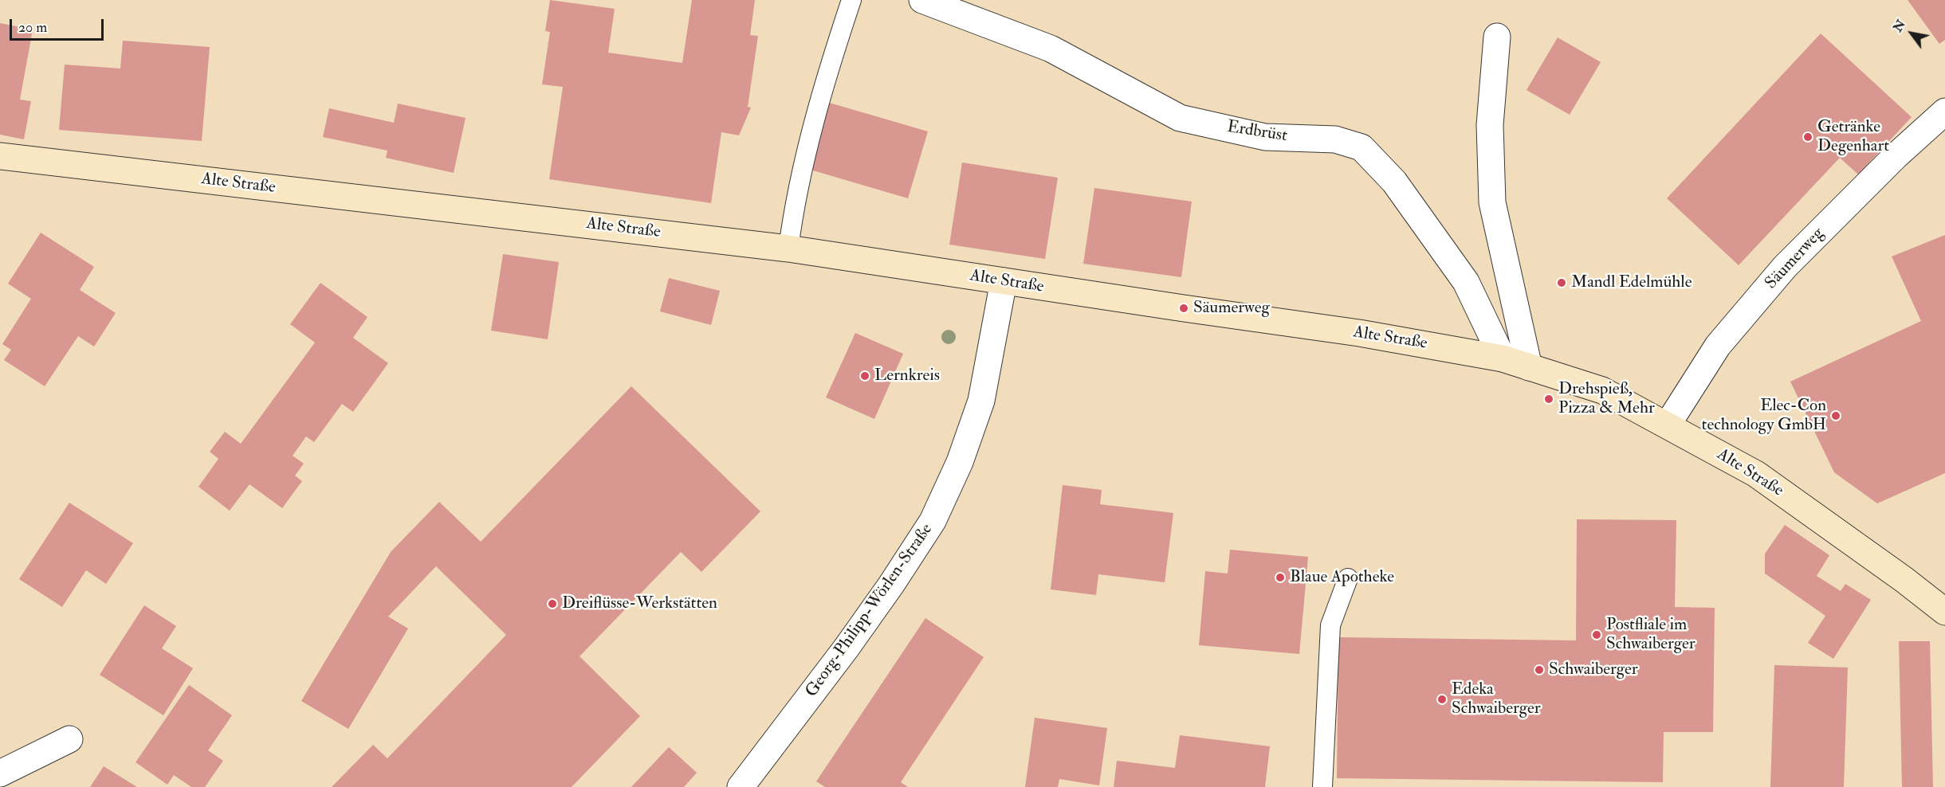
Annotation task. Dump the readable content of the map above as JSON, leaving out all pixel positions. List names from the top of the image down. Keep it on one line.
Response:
{"streets":{"street":["Erdbrüst","Alte Straße","Säumerweg","Georg-Philipp-Wörlen-Straße"]},"crossings":[["Erdbrüst","Alte Straße"],["Alte Straße","Säumerweg"],["Alte Straße","Georg-Philipp-Wörlen-Straße"]],"places":["Getränke Degenhart","Mandl Edelmühle","Säumerweg","Lernkreis","Drehspieß, Pizza & Mehr","Elec-Con technology GmbH","Blaue Apotheke","Dreiflüsse-Werkstätten","Postfliale im Schwaiberger","Schwaiberger","Edeka Schwaiberger"],"scale_bar":"20 m","north":"top left"}
